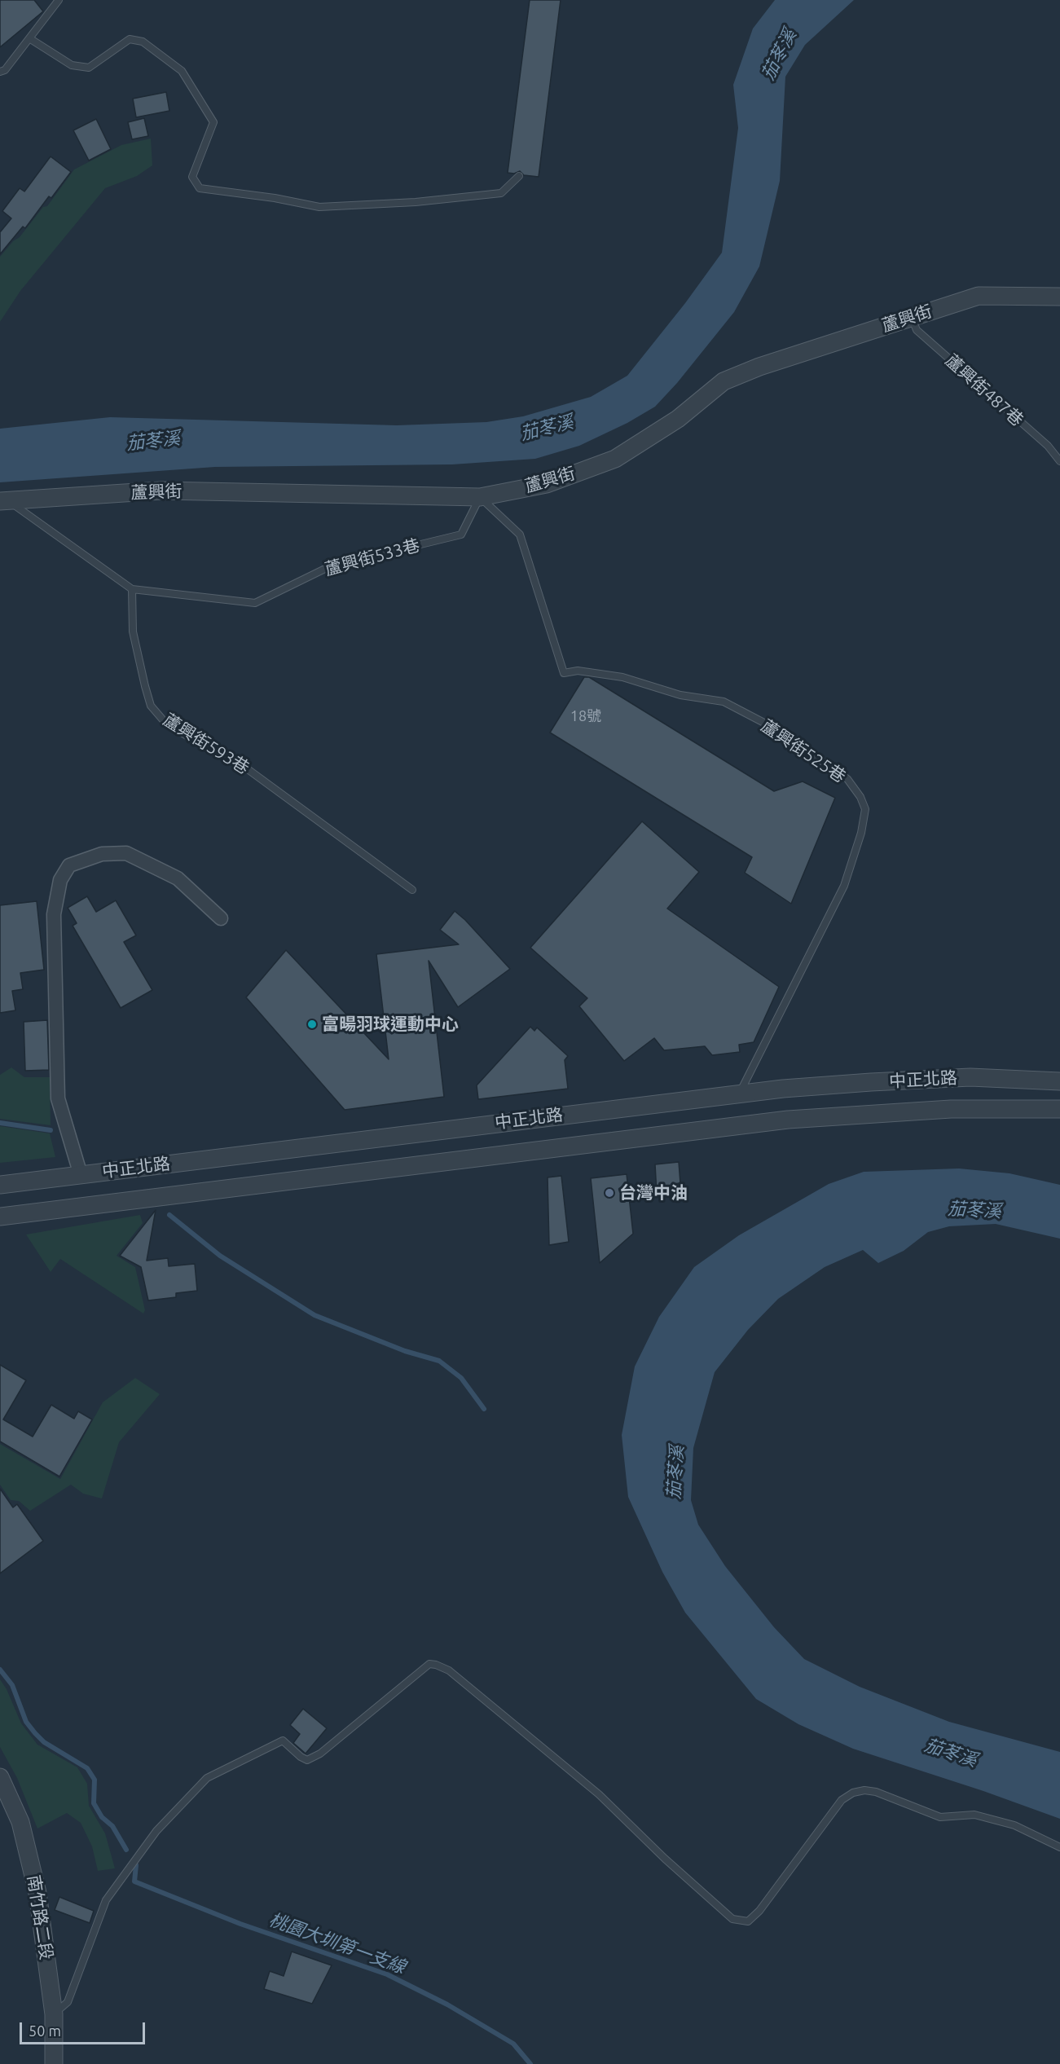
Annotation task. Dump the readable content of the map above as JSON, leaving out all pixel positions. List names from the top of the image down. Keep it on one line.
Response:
{"streets":{"street":["蘆興街","中正北路","南竹路二段"],"lane":["蘆興街487巷","蘆興街533巷","蘆興街593巷","蘆興街525巷"]},"crossings":[["蘆興街","蘆興街487巷"],["蘆興街","蘆興街533巷"],["蘆興街","蘆興街525巷"],["蘆興街533巷","蘆興街593巷"],["蘆興街533巷","蘆興街525巷"],["蘆興街525巷","中正北路"]],"water":["茄苳溪","桃園大圳第一支線"],"places":["富暘羽球運動中心","台灣中油"],"house_numbers":["18號"],"scale_bar":"50 m"}
